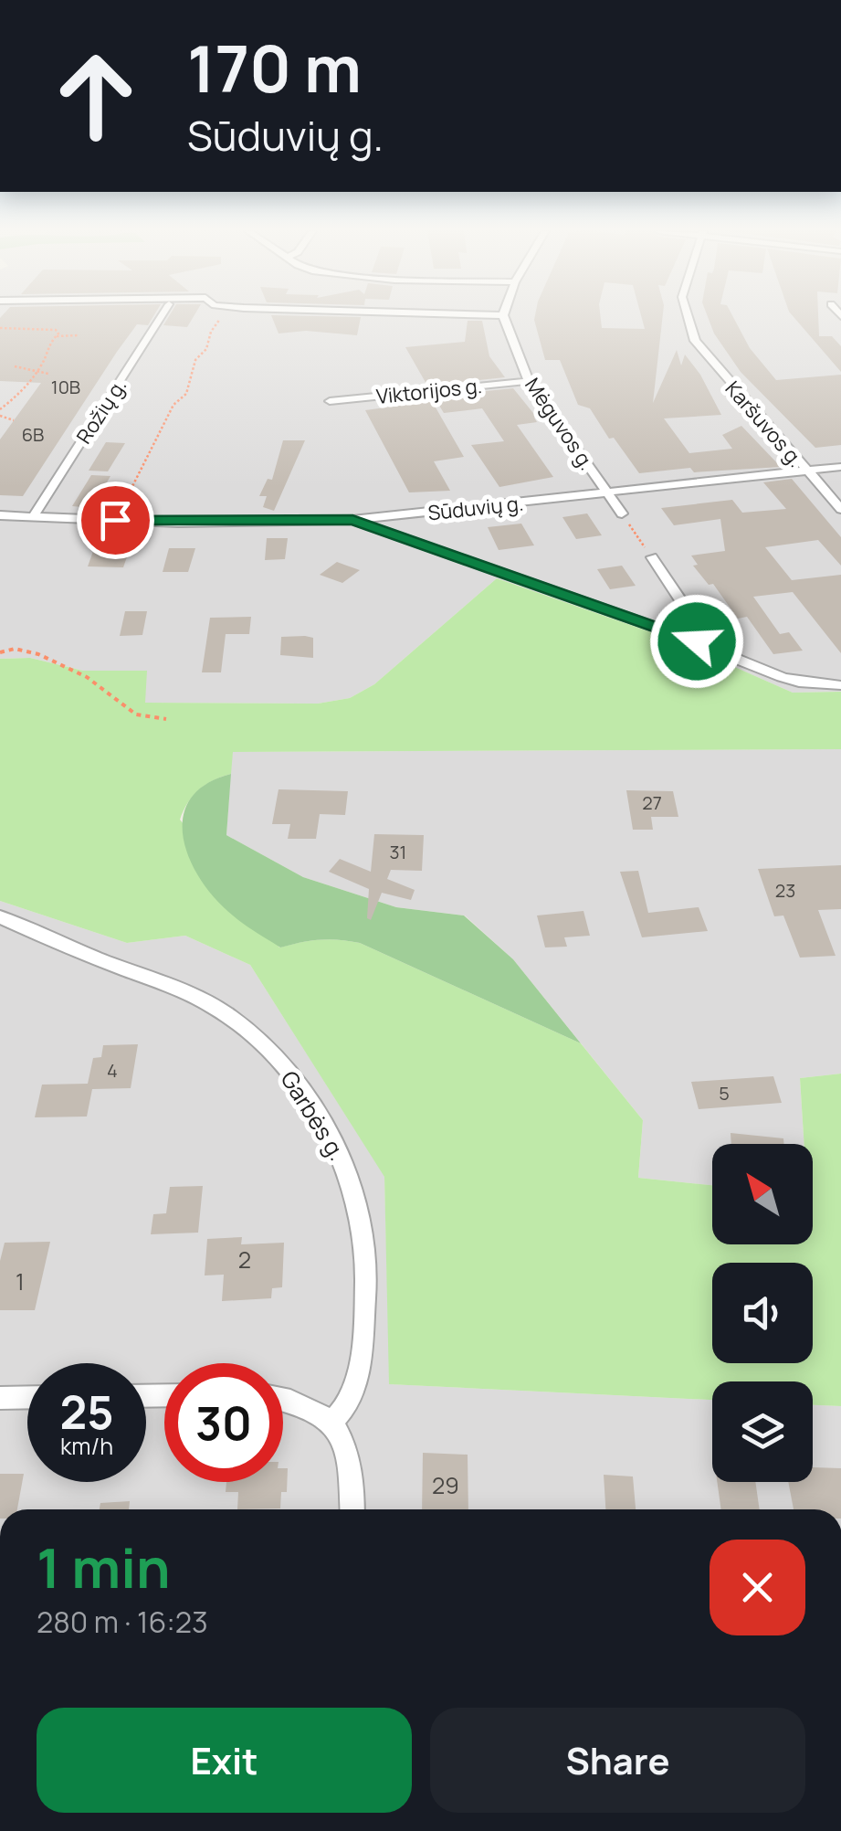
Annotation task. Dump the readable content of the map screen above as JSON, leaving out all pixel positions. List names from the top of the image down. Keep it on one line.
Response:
{"streets":{"street":["Viktorijos g.","Rožių g.","Mėguvos g.","Karšuvos g.","Sūduvių g.","Garbės g."]},"crossings":[["Viktorijos g.","Mėguvos g."],["Rožių g.","Sūduvių g."],["Mėguvos g.","Sūduvių g."],["Karšuvos g.","Sūduvių g."]],"house_numbers":["10B","6B","27","31","23","4","5","2","1","29"],"north":"top left","page":{"turn":["170 m","Sūduvių g."],"speed":"25 km/h","limit":"30","heading":["1 min","280 m · 16:23"],"buttons":["Exit","Share"]}}
